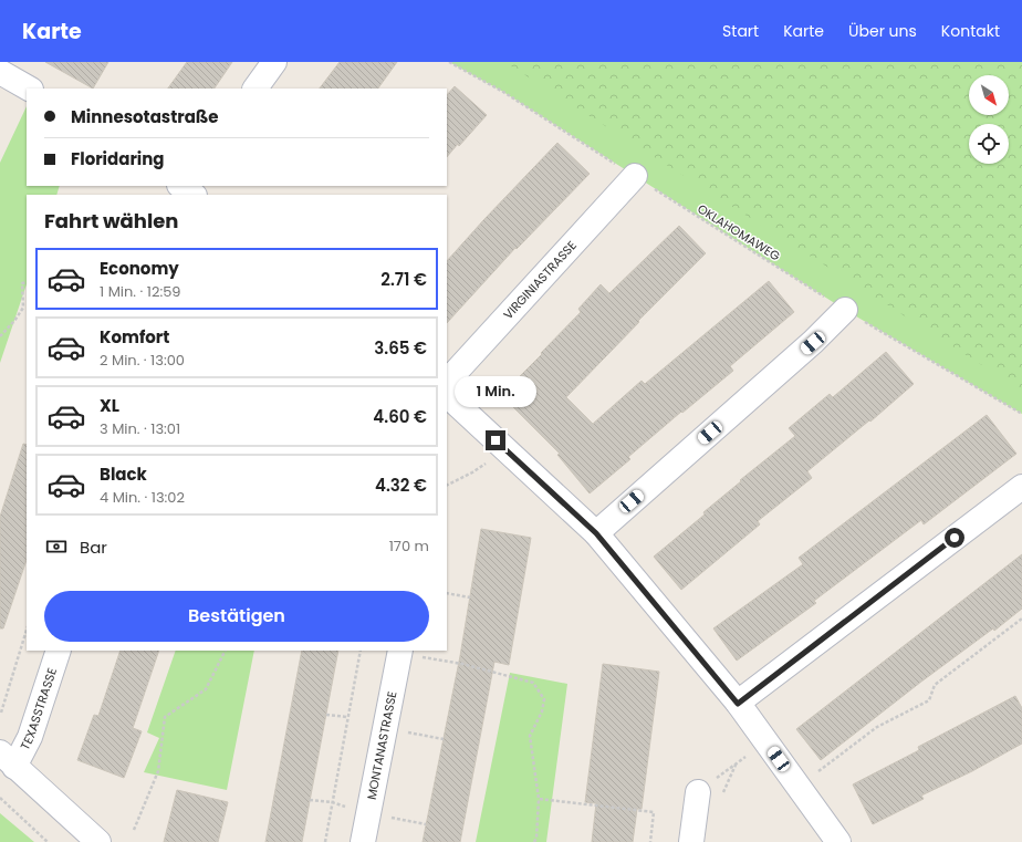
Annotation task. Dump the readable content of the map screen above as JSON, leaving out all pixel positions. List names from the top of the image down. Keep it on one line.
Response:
{"streets":{"street":["VIRGINIASTRASSE","TEXASSTRASSE","MONTANASTRASSE"],"path":["OKLAHOMAWEG"]},"crossings":[["OKLAHOMAWEG","VIRGINIASTRASSE"]],"north":"bottom right","page":{"header":"Karte","nav":["Start","Karte","Über uns","Kontakt"],"banner":["Minnesotastraße","Floridaring"],"heading":"Fahrt wählen","list":[{"name":"Economy","note":"1 Min. · 12:59","value":"2.71 €"},{"name":"Komfort","note":"2 Min. · 13:00","value":"3.65 €"},{"name":"XL","note":"3 Min. · 13:01","value":"4.60 €"},{"name":"Black","note":"4 Min. · 13:02","value":"4.32 €"}],"bubble":"1 Min.","pay":["Bar","170 m"],"buttons":"Bestätigen"}}
